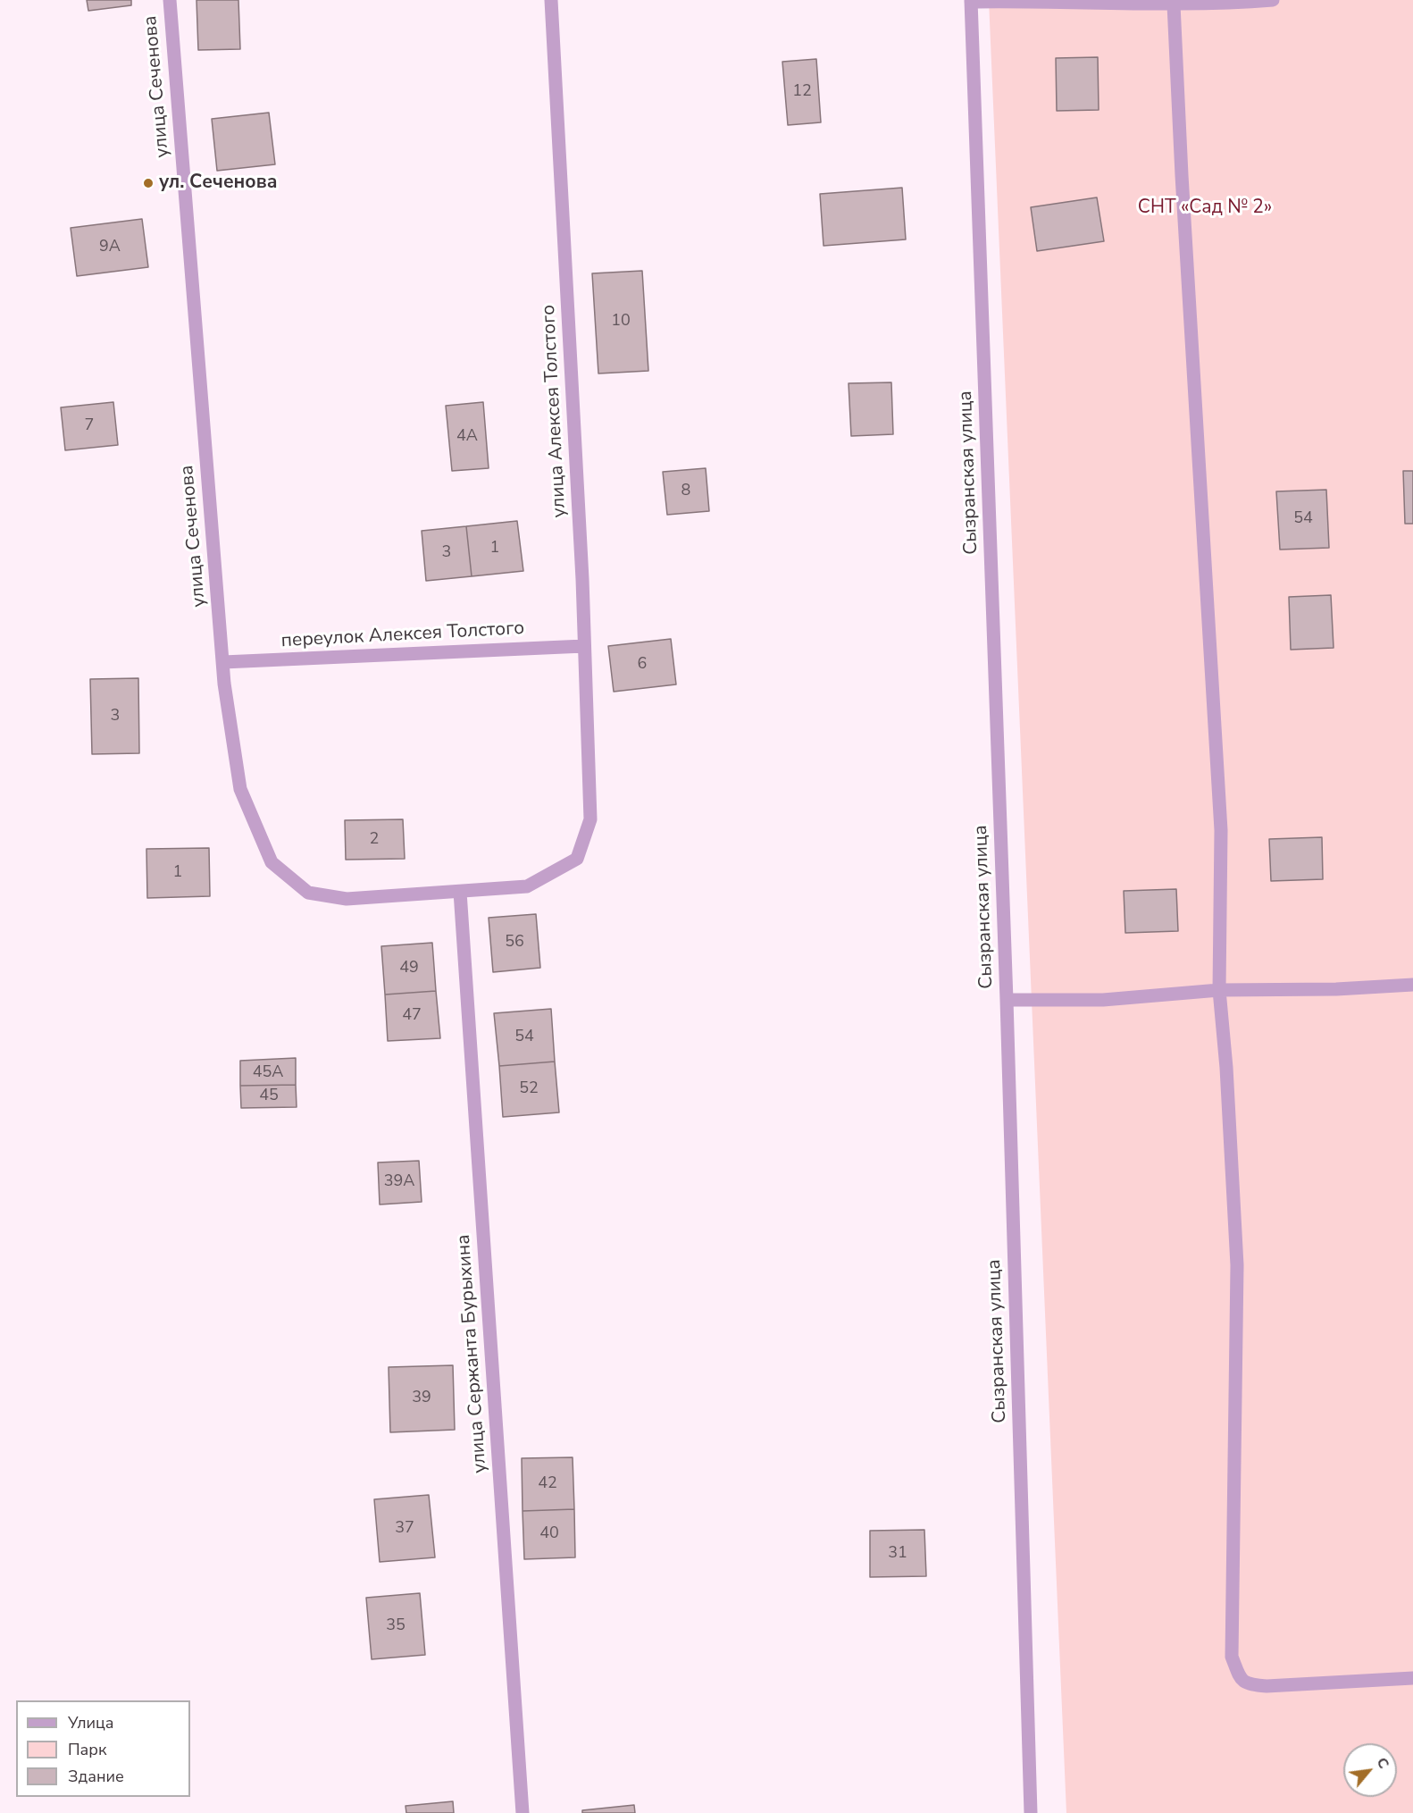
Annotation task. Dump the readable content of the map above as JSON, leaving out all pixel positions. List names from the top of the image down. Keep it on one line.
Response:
{"streets":{"street":["улица Сеченова","улица Алексея Толстого","Сызранская улица","переулок Алексея Толстого","улица Сержанта Бурыхина"]},"crossings":[["улица Сеченова","улица Алексея Толстого"],["улица Сеченова","переулок Алексея Толстого"],["улица Сеченова","улица Сержанта Бурыхина"],["улица Алексея Толстого","переулок Алексея Толстого"],["улица Алексея Толстого","улица Сержанта Бурыхина"]],"parks":["СНТ «Сад № 2»"],"places":["ул. Сеченова"],"house_numbers":["12","9А","10","7","4А","8","54","1","3","6","3","2","1","56","49","47","54","45А","52","45","39А","39","42","37","40","31","35"],"legend":["Улица","Парк","Здание"],"north":"top right"}
